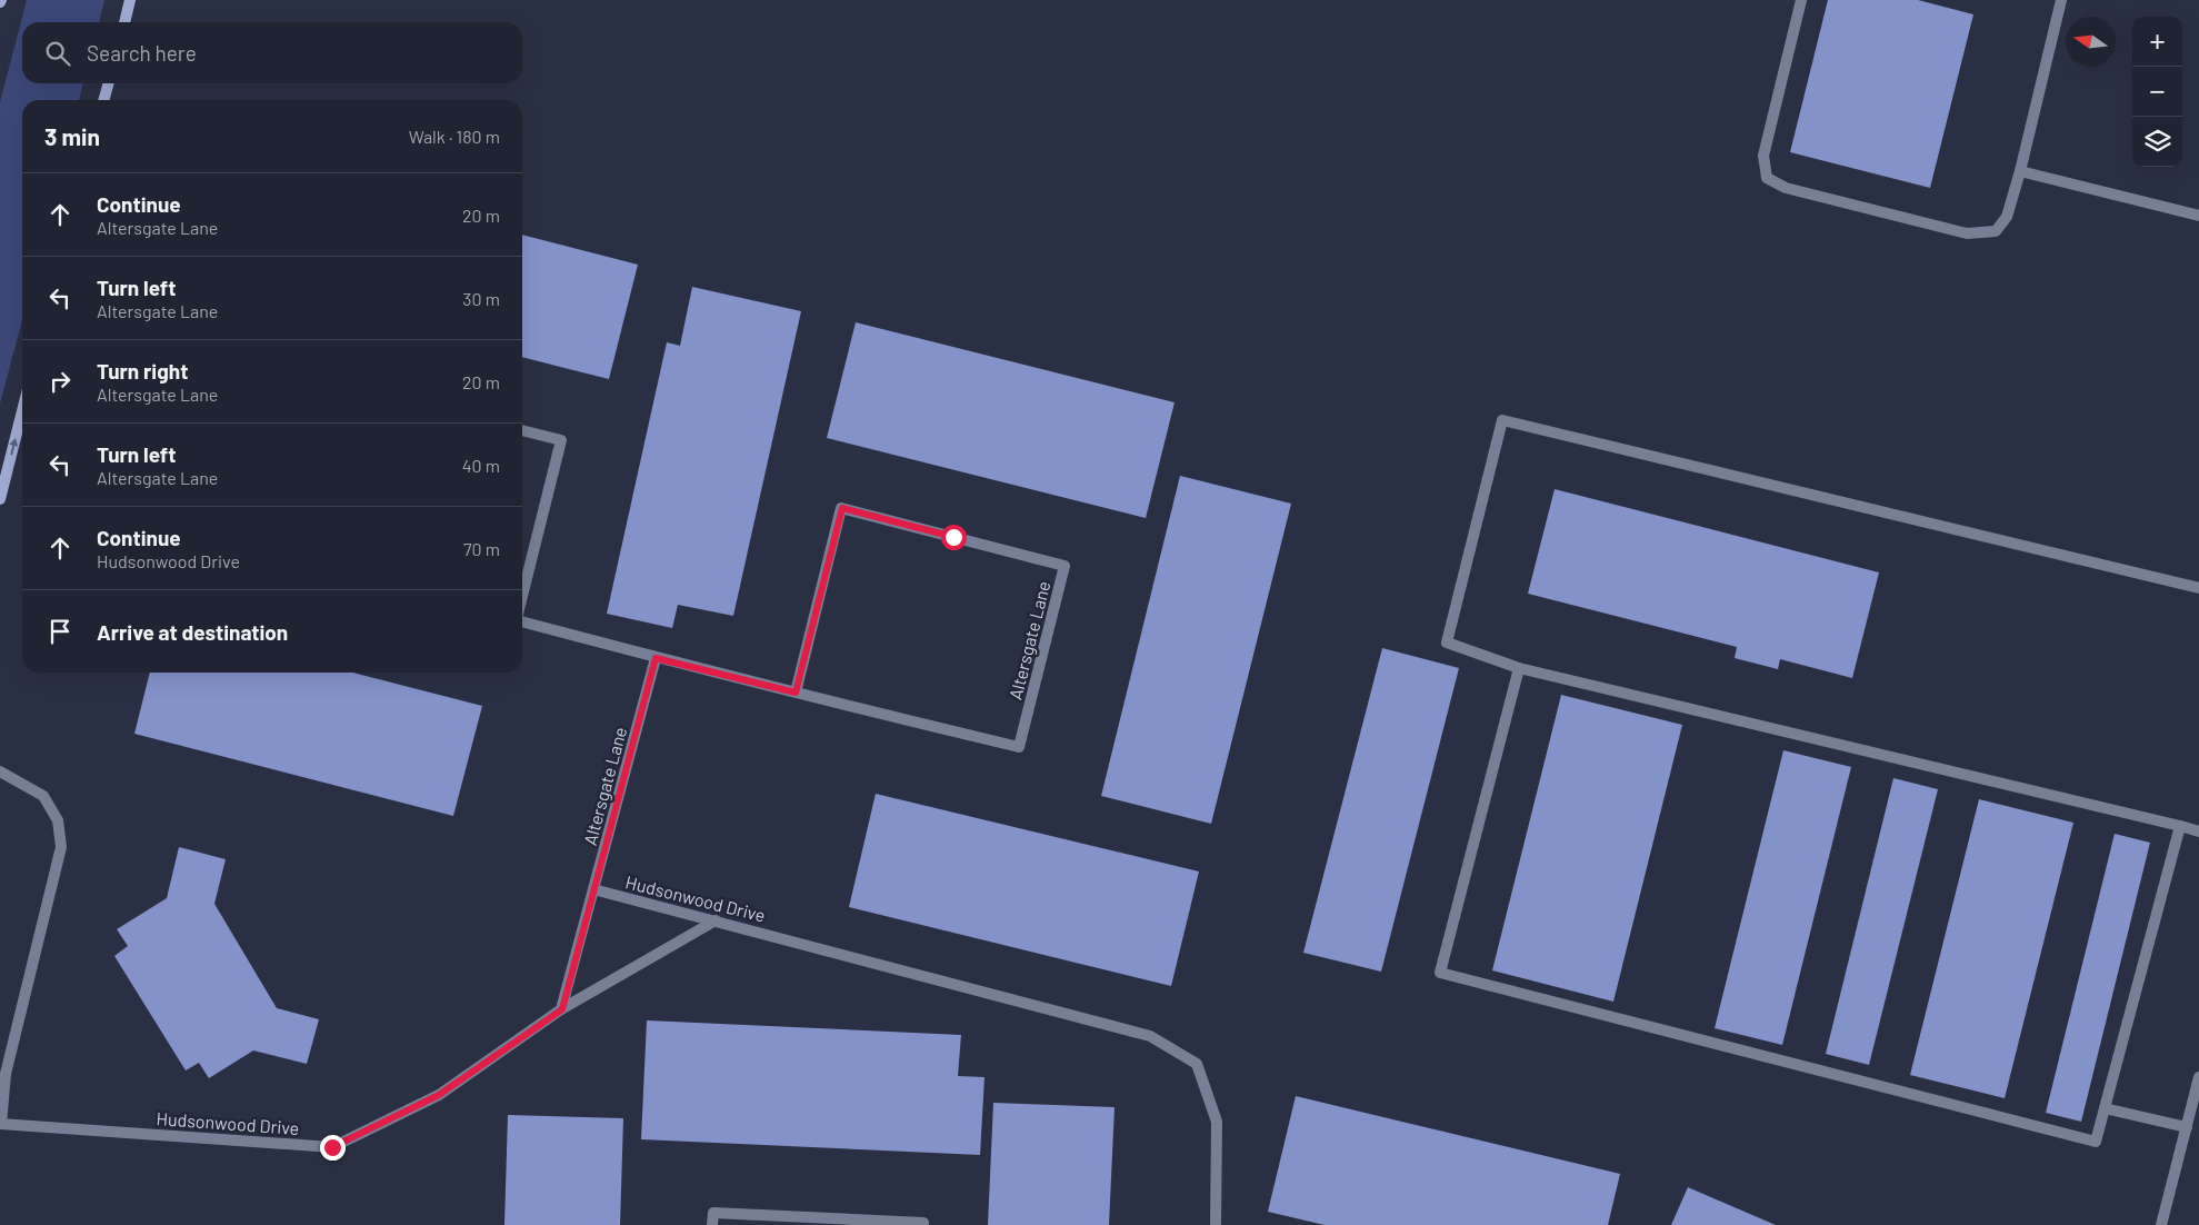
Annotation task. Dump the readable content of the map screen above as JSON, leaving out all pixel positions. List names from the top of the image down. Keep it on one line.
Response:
{"streets":{"street":["Altersgate Lane","Hudsonwood Drive"]},"crossings":[["Altersgate Lane","Hudsonwood Drive"]],"north":"left","page":{"map_buttons":["+","−"],"search":"Search here","heading":["3 min","Walk · 180 m"],"list":[["Continue","Altersgate Lane","20 m"],["Turn left","Altersgate Lane","30 m"],["Turn right","Altersgate Lane","20 m"],["Turn left","Altersgate Lane","40 m"],["Continue","Hudsonwood Drive","70 m"],"Arrive at destination"]}}
